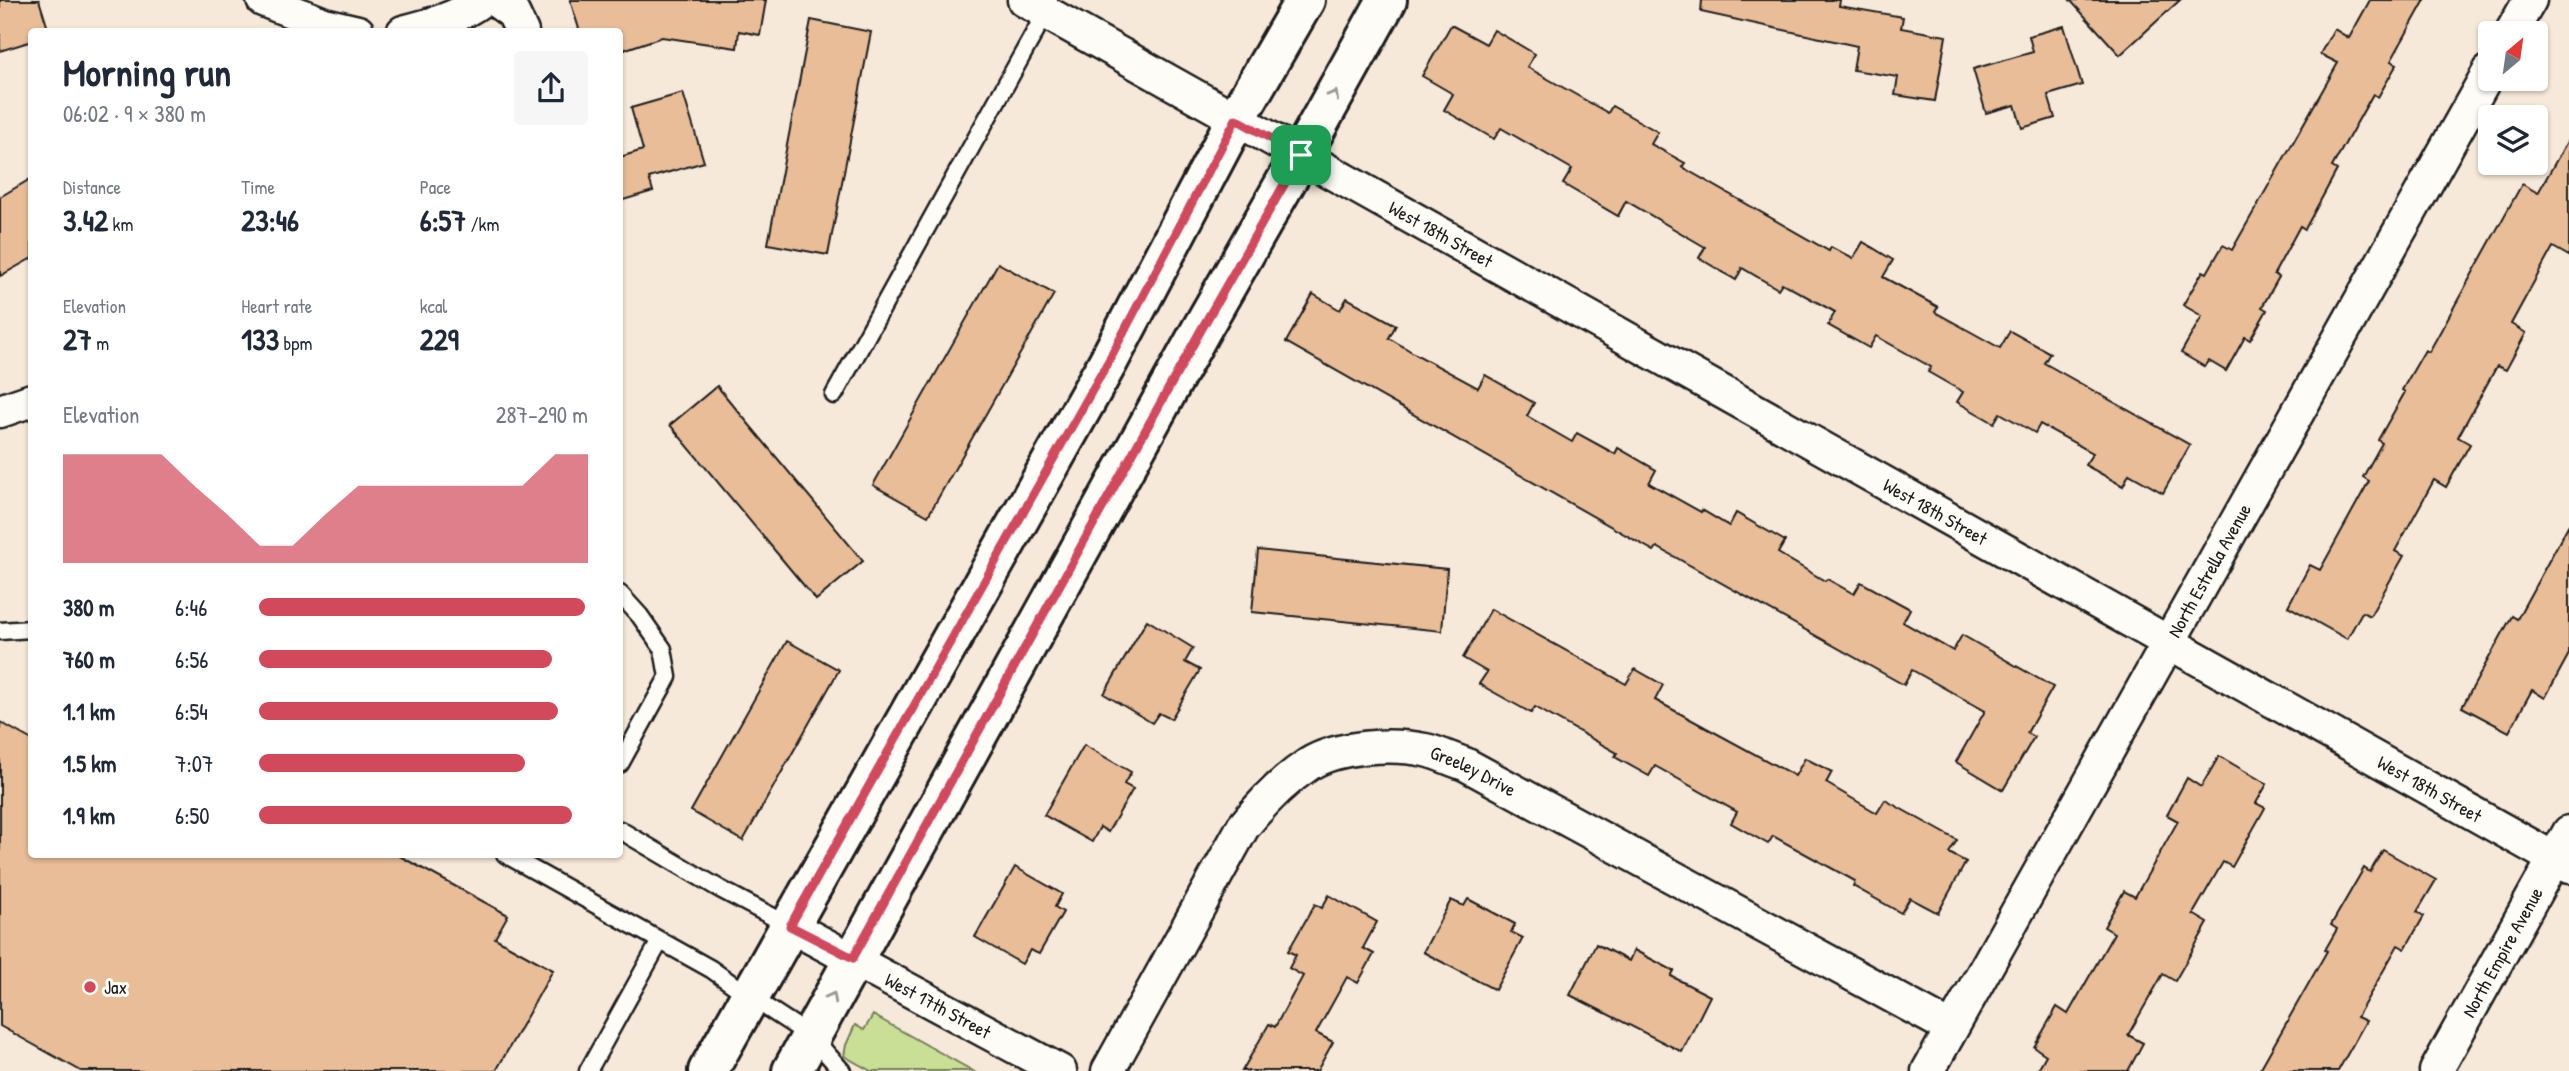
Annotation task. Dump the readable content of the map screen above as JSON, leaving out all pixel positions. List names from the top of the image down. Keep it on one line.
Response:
{"streets":{"street":["West 18th Street","North Estrella Avenue","Greeley Drive","North Empire Avenue","West 17th Street"]},"crossings":[["West 18th Street","North Estrella Avenue"],["West 18th Street","North Empire Avenue"],["North Estrella Avenue","Greeley Drive"]],"places":["Jax"],"north":"top right","page":{"heading":["Morning run","06:02 · 9 × 380 m"],"stats":[["Distance","3.42 km"],["Time","23:46"],["Pace","6:57 /km"],["Elevation","27 m"],["Heart rate","133 bpm"],["kcal","229"]],"chart":["Elevation","287–290 m"],"list":[{"name":"380 m","note":"6:46"},{"name":"760 m","note":"6:56"},{"name":"1.1 km","note":"6:54"},{"name":"1.5 km","note":"7:07"},{"name":"1.9 km","note":"6:50"}]}}
